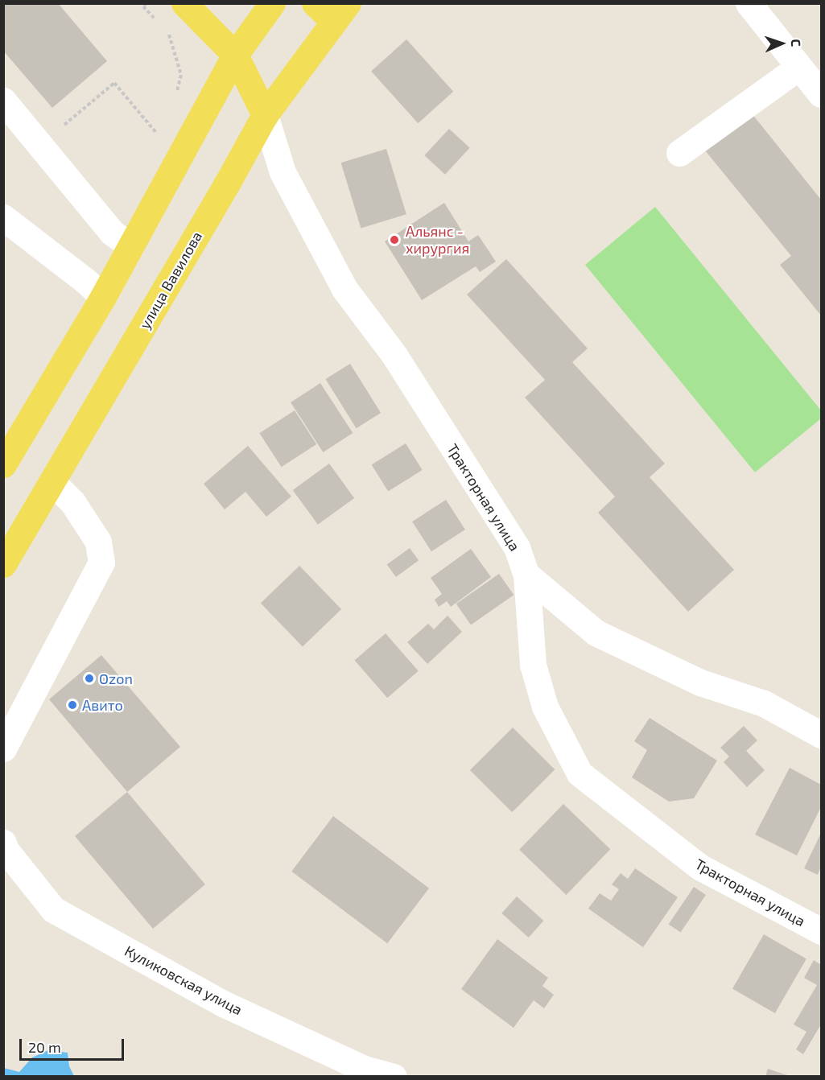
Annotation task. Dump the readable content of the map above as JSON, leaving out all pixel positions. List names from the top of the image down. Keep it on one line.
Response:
{"streets":{"main road":["улица Вавилова"],"street":["Тракторная улица","Куликовская улица"]},"crossings":[["улица Вавилова","Тракторная улица"]],"places":["Альянс - хирургия","Ozon","Авито"],"scale_bar":"20 m","north":"right"}
